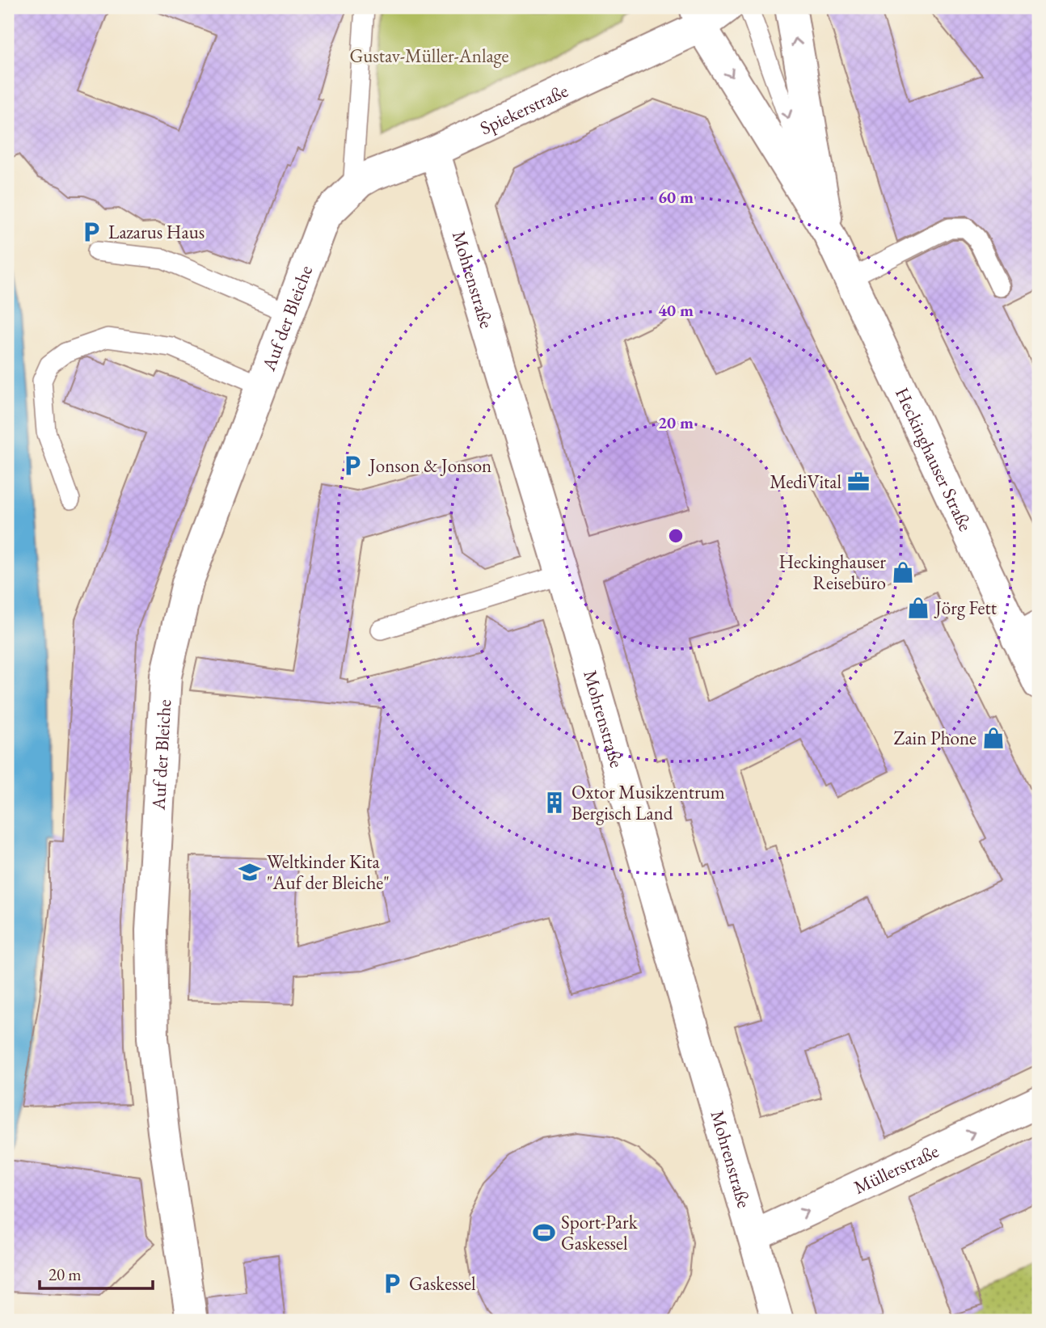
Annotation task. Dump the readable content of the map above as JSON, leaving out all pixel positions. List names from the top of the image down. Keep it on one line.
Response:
{"streets":{"street":["Spiekerstraße","Mohrenstraße","Auf der Bleiche","Heckinghauser Straße","Müllerstraße"]},"crossings":[["Spiekerstraße","Mohrenstraße"],["Spiekerstraße","Auf der Bleiche"],["Spiekerstraße","Heckinghauser Straße"],["Mohrenstraße","Müllerstraße"]],"one_way":["Müllerstraße"],"parks":["Gustav-Müller-Anlage"],"places":{"parking":["Lazarus Haus","Jonson & Jonson","Gaskessel"],"office":["MediVital"],"shop":["Heckinghauser Reisebüro","Jörg Fett","Zain Phone"],"building":["Oxtor Musikzentrum Bergisch Land"],"school or university":["Weltkinder Kita \"Auf der Bleiche\""],"sports":["Sport-Park Gaskessel"]},"scale_bar":"20 m","rings":["60 m","40 m","20 m"]}
